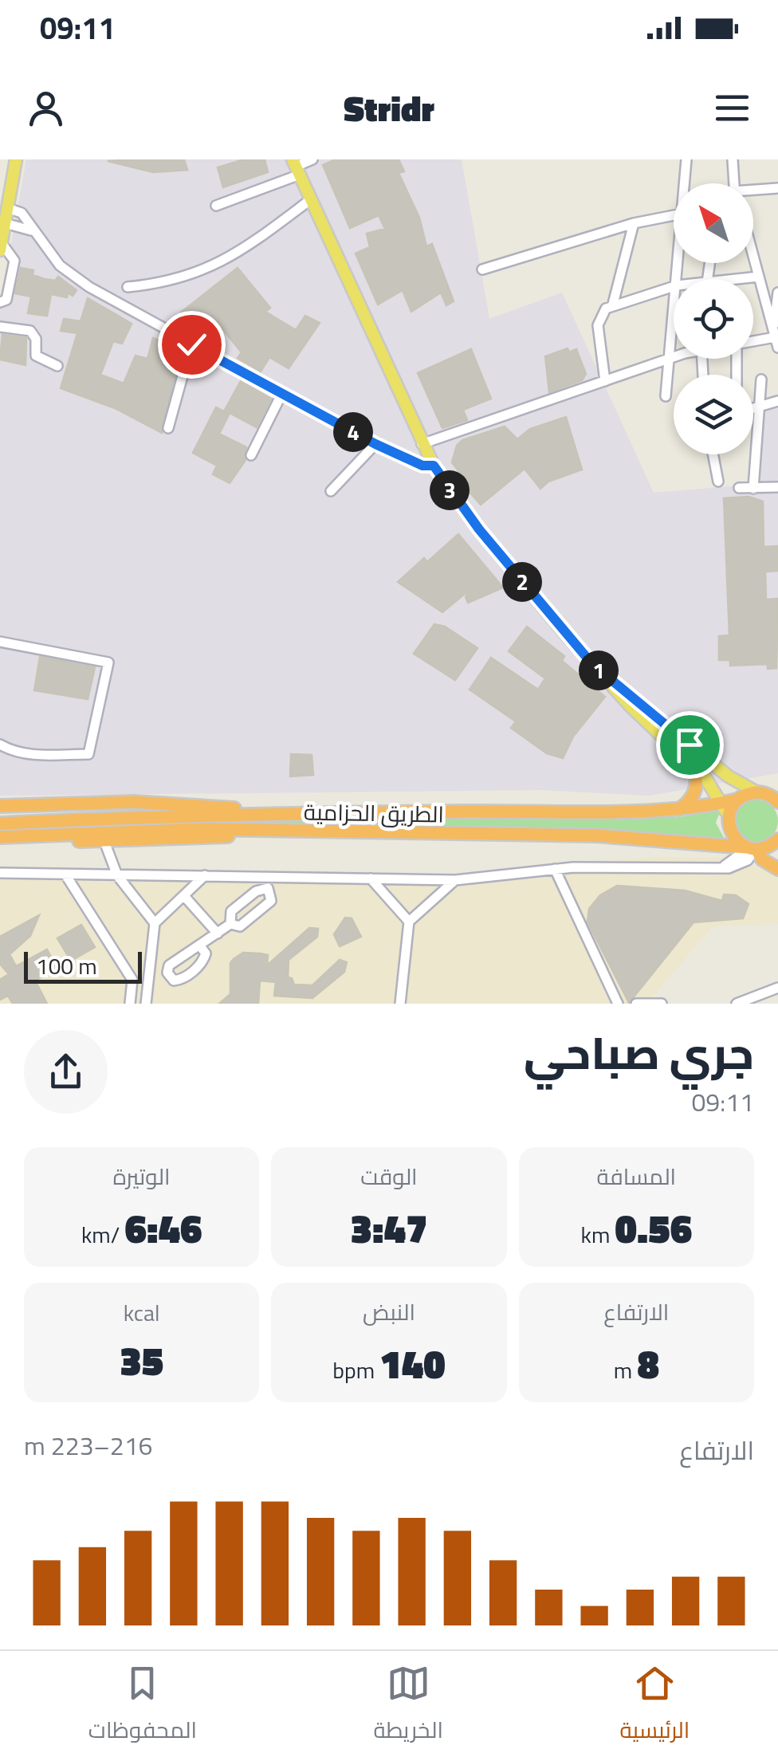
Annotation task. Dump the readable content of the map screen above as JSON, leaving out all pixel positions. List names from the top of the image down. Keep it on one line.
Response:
{"streets":{"highway":["الطريق الحزامية"]},"scale_bar":"100 m","north":"top left","page":{"status":"09:11","header":"Stridr","pins":["4","3","2","1"],"scale":"100 m","heading":["جري صباحي","09:11"],"stats":[["المسافة","0.56 km"],["الوقت","3:47"],["الوتيرة","6:46 /km"],["الارتفاع","8 m"],["النبض","140 bpm"],["kcal","35"]],"chart":["الارتفاع","216–223 m"],"tabs":["الرئيسية","الخريطة","المحفوظات"]}}
